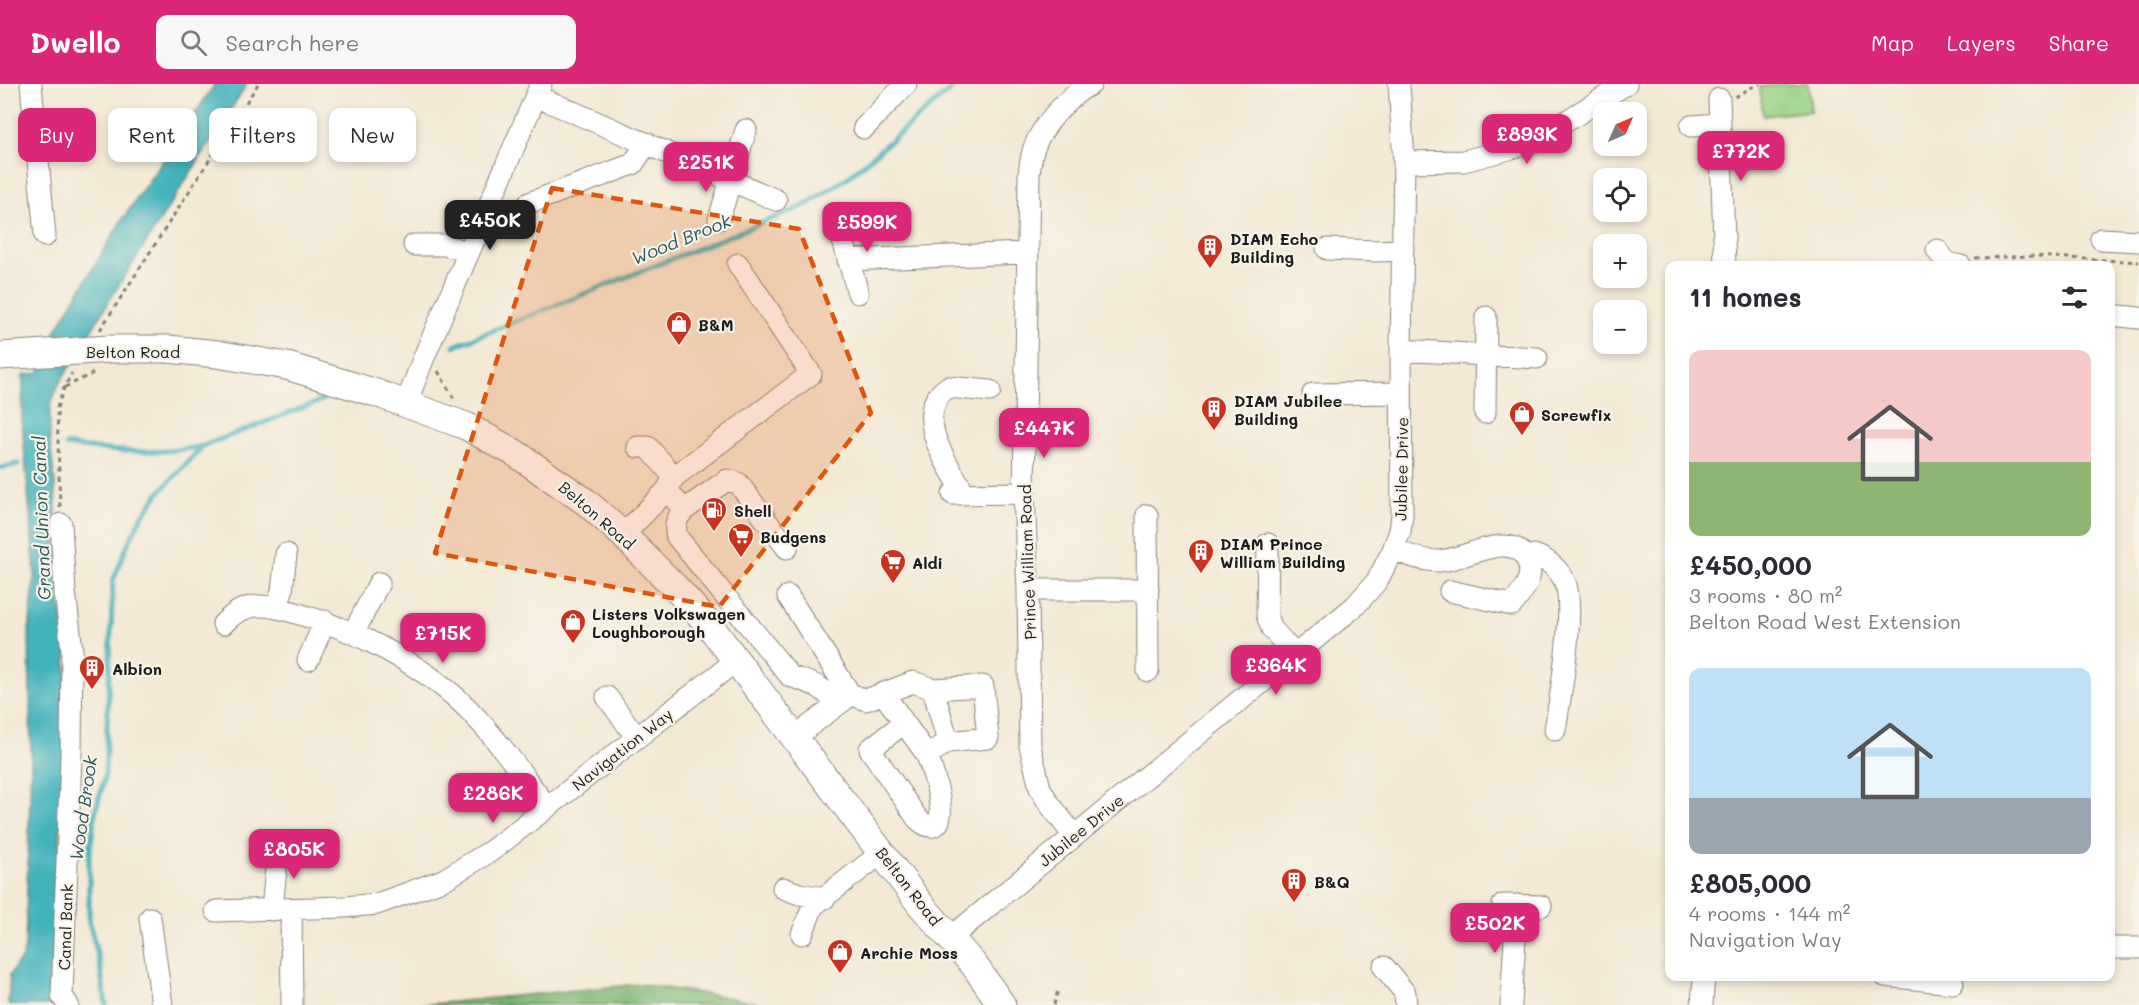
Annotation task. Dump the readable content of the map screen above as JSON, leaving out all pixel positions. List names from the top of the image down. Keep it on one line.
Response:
{"streets":{"main road":["Belton Road"],"street":["Jubilee Drive","Prince William Road","Navigation Way","Canal Bank"]},"crossings":[["Belton Road","Jubilee Drive"],["Belton Road","Navigation Way"],["Jubilee Drive","Prince William Road"]],"water":["Wood Brook","Grand Union Canal"],"places":{"building":["DIAM Echo Building","DIAM Jubilee Building","DIAM Prince William Building","Albion","B&Q"],"shop":["B&M","Screwfix","Listers Volkswagen Loughborough","Archie Moss"],"fuel station":["Shell"],"supermarket":["Budgens","Aldi"]},"north":"top right","page":{"header":"Dwello","search":"Search here","nav":["Map","Layers","Share"],"map_buttons":["+","−"],"chip":["Buy","Rent","Filters","New"],"price":["£893K","£772K","£251K","£450K","£599K","£447K","£715K","£364K","£286K","£805K","£502K"],"heading":"11 homes","list":[{"name":"£450,000","note":"3 rooms · 80 m² · Belton Road West Extension"},{"name":"£805,000","note":"4 rooms · 144 m² · Navigation Way"}]}}
